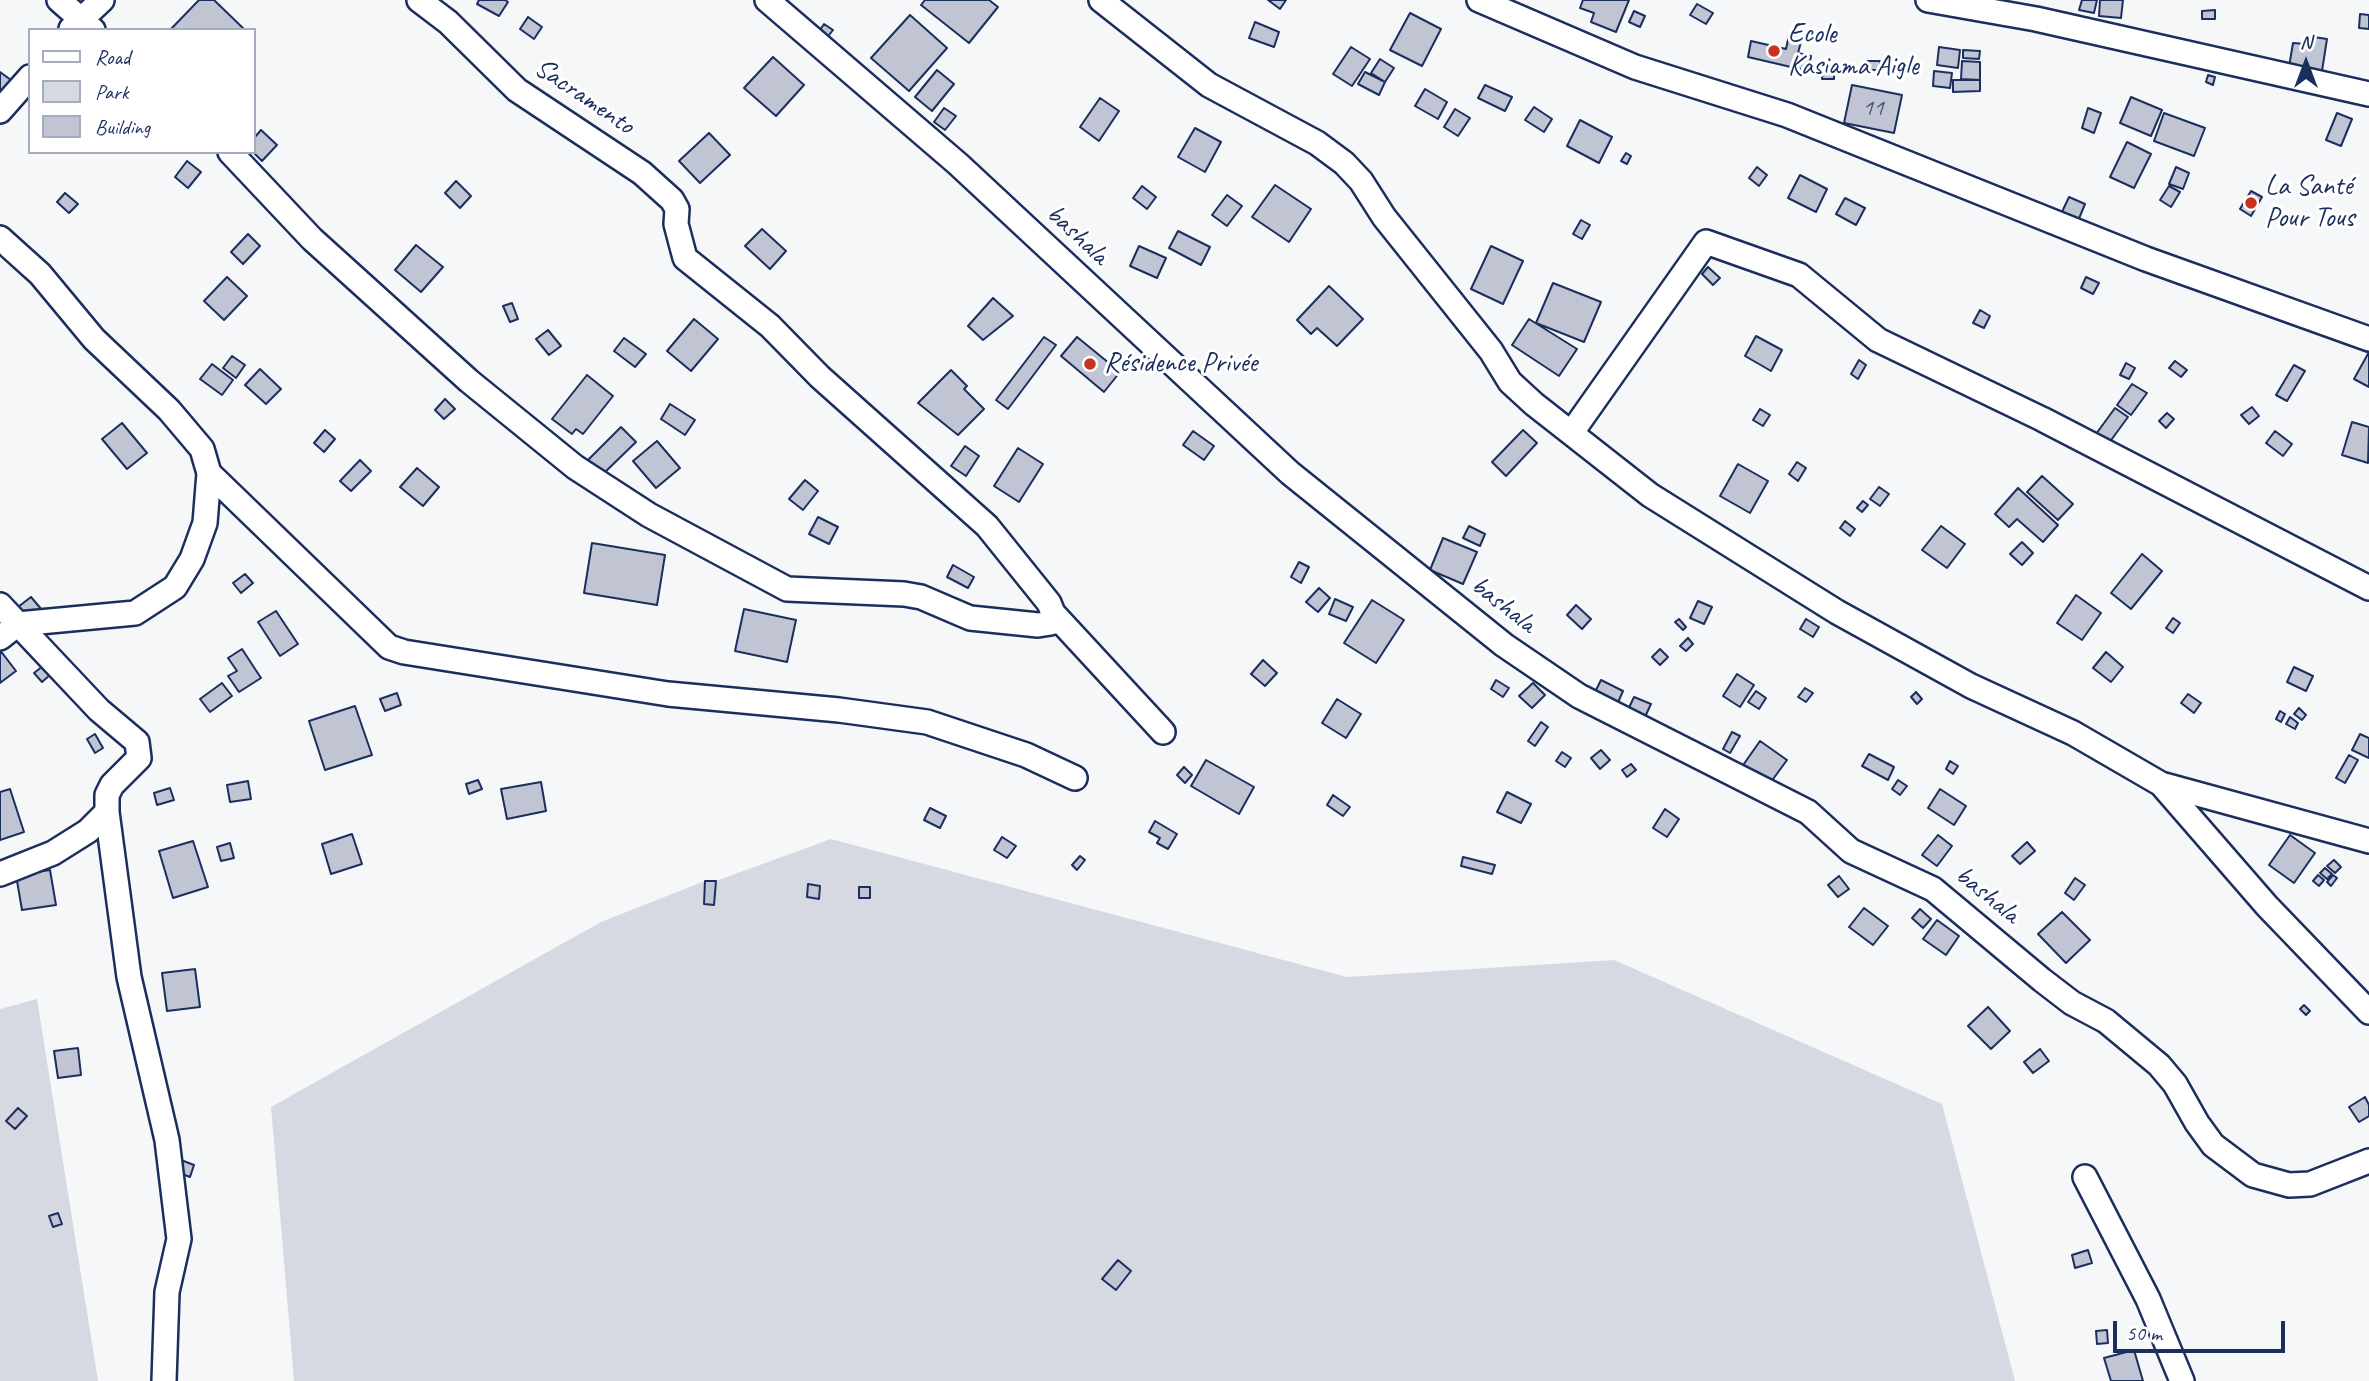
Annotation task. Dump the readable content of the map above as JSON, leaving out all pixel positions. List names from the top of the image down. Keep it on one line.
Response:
{"streets":{"street":["Sacramento","bashala"]},"places":["Ecole Kasiama Aigle","La Santé Pour Tous","Résidence Privée"],"house_numbers":["11"],"legend":["Road","Park","Building"],"scale_bar":"50 m","north":"top"}
